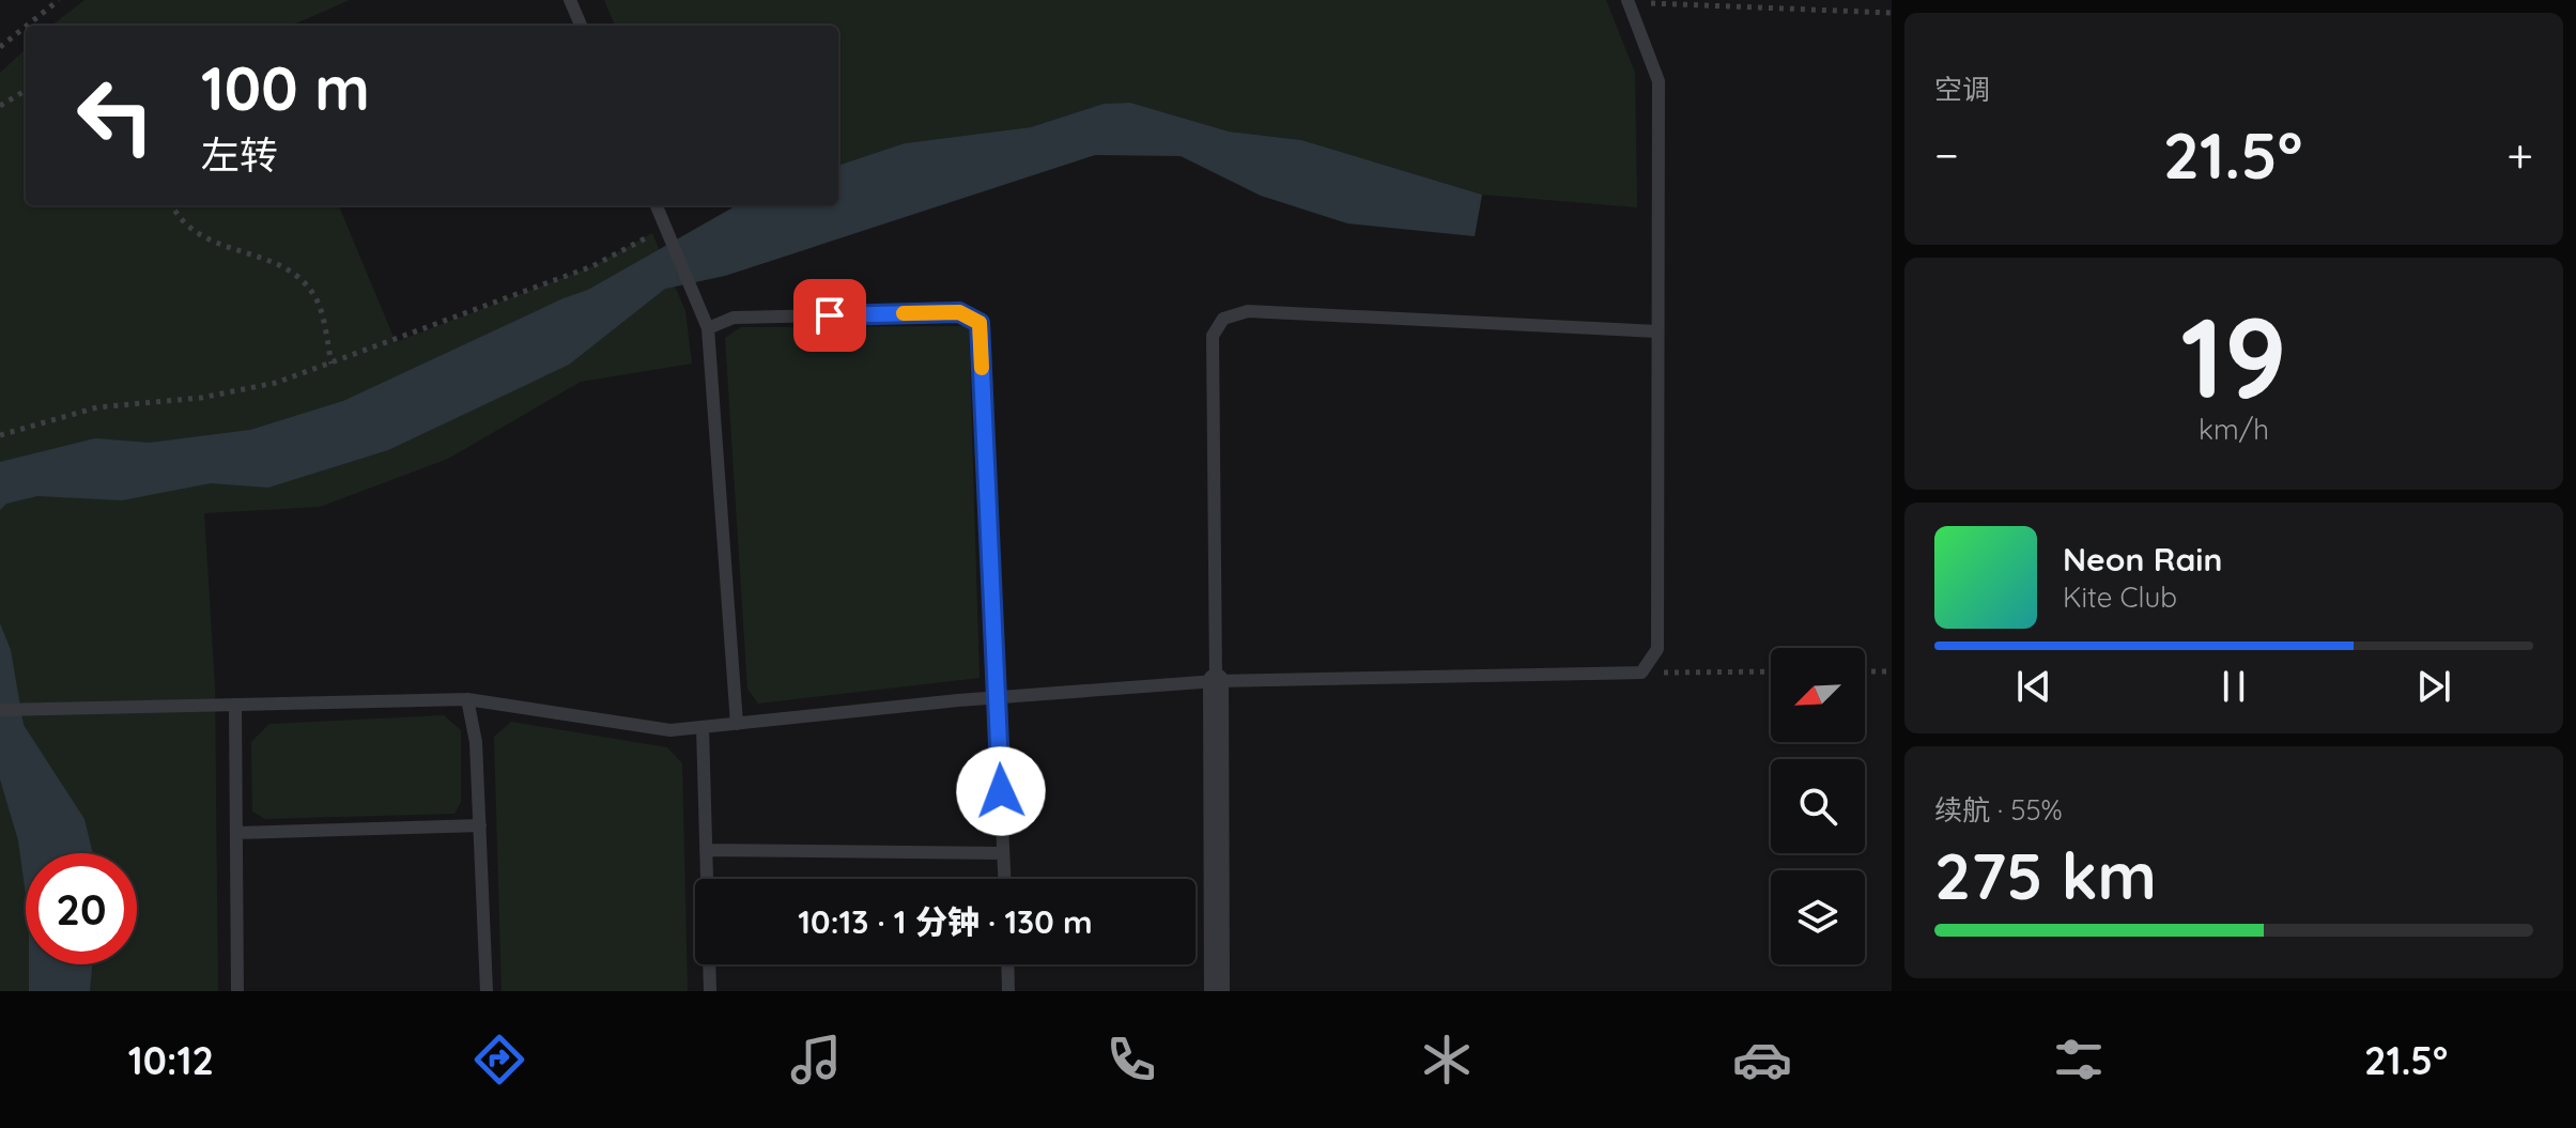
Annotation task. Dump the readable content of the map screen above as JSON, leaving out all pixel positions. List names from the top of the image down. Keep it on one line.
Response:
{"north":"bottom left","page":{"tile":["空调",["19","km/h"],["续航 · 55%","275 km"]],"turn":["100 m","左转"],"heat":["−","21.5°","+"],"song":["Neon Rain","Kite Club"],"limit":"20","trip":"10:13 · 1 分钟 · 130 m","tabs":["10:12","21.5°"]}}
